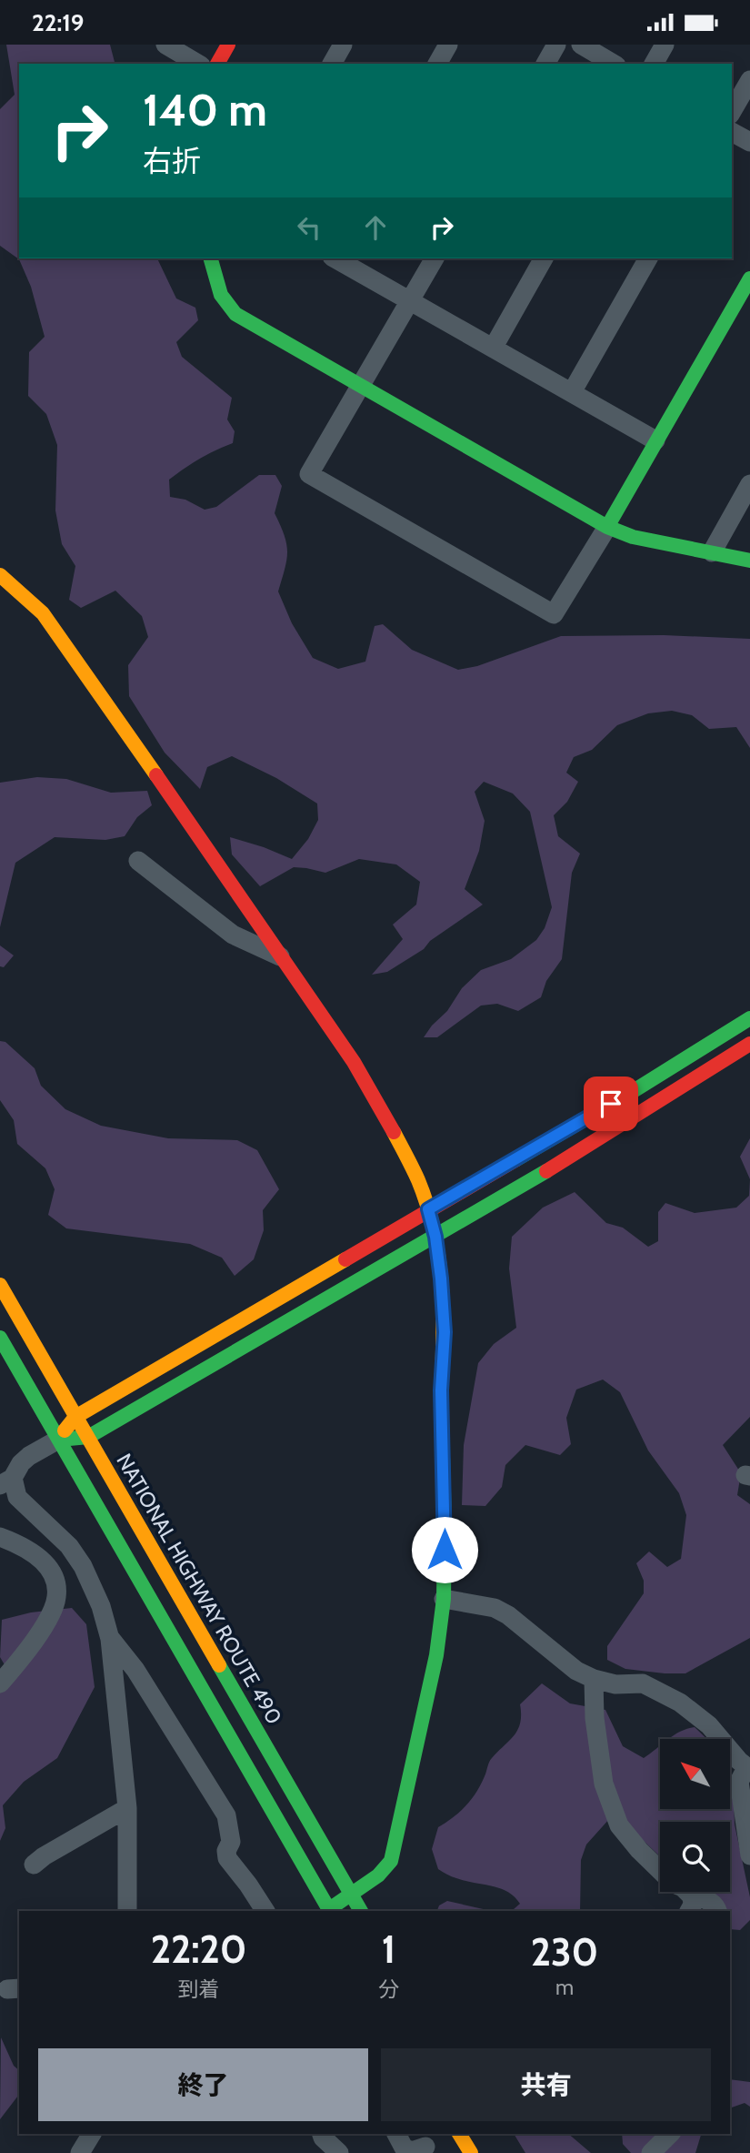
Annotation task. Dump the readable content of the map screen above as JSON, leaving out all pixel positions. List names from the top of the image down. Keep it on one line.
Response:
{"streets":{"main road":["NATIONAL HIGHWAY ROUTE 490"]},"north":"top left","page":{"status":"22:19","turn":["140 m","右折"],"eta":["22:20","到着","1","分","230","m"],"buttons":["終了","共有"]}}
